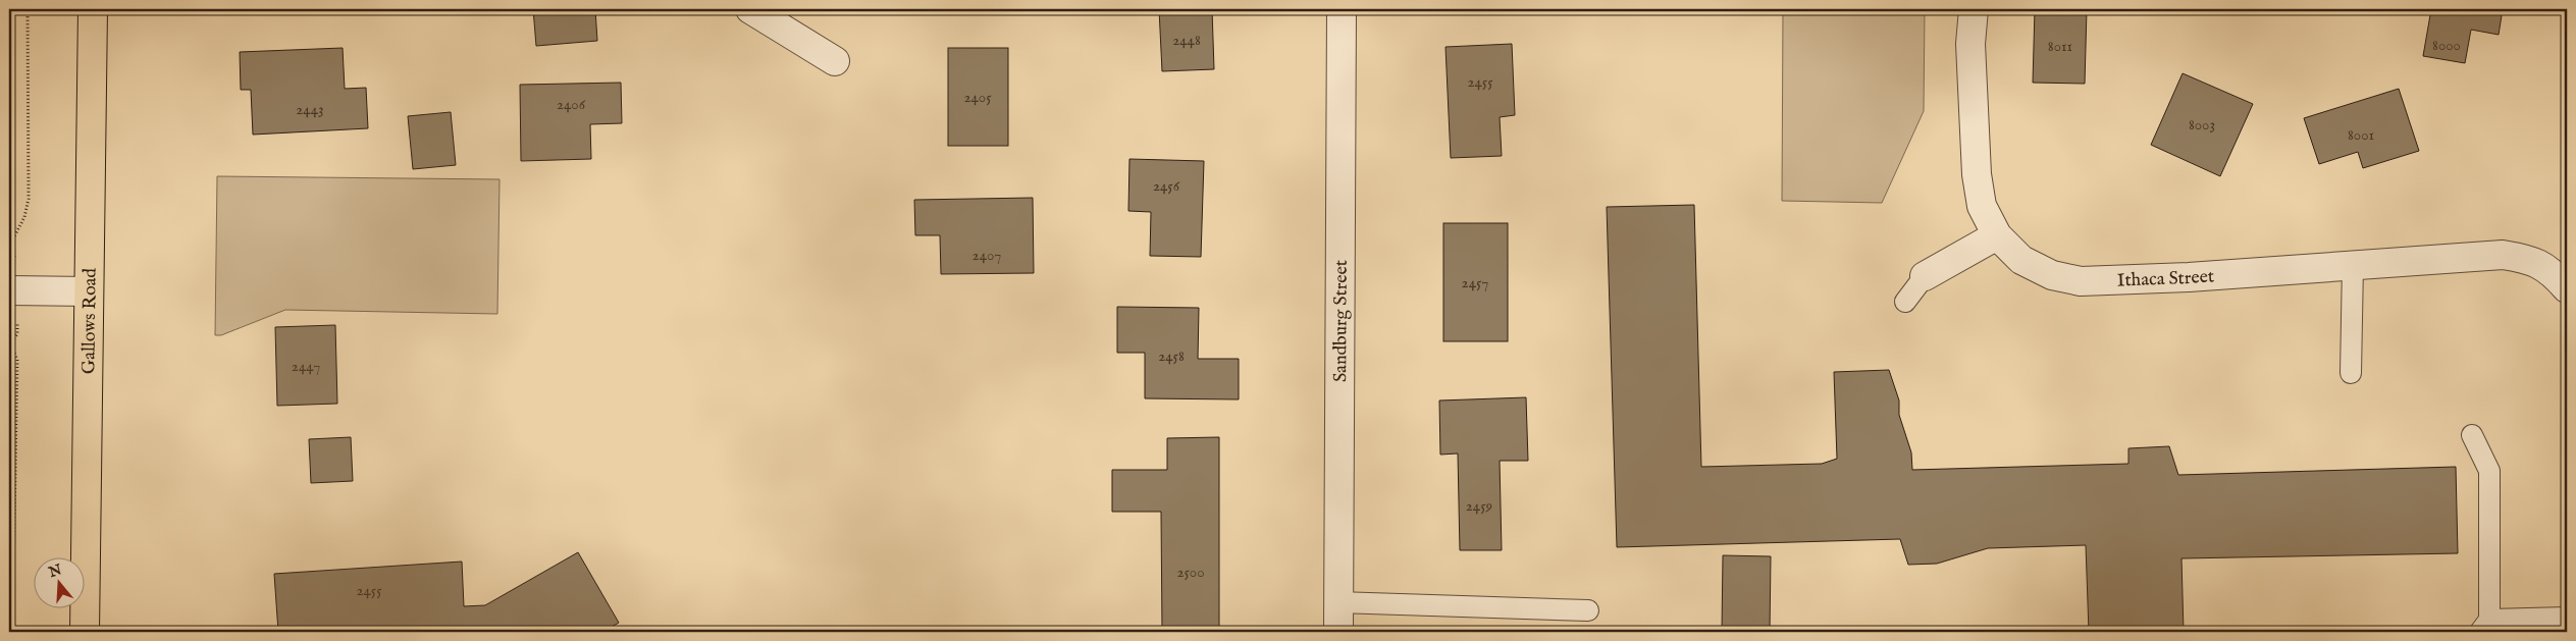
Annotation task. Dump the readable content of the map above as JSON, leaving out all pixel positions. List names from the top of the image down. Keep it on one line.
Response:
{"streets":{"main road":["Gallows Road"],"street":["Ithaca Street","Sandburg Street"]},"house_numbers":["2448","8000","8011","2455","2405","2406","2443","8003","8001","2456","2407","2457","2458","2447","2459","2500","2455"],"north":"top"}
